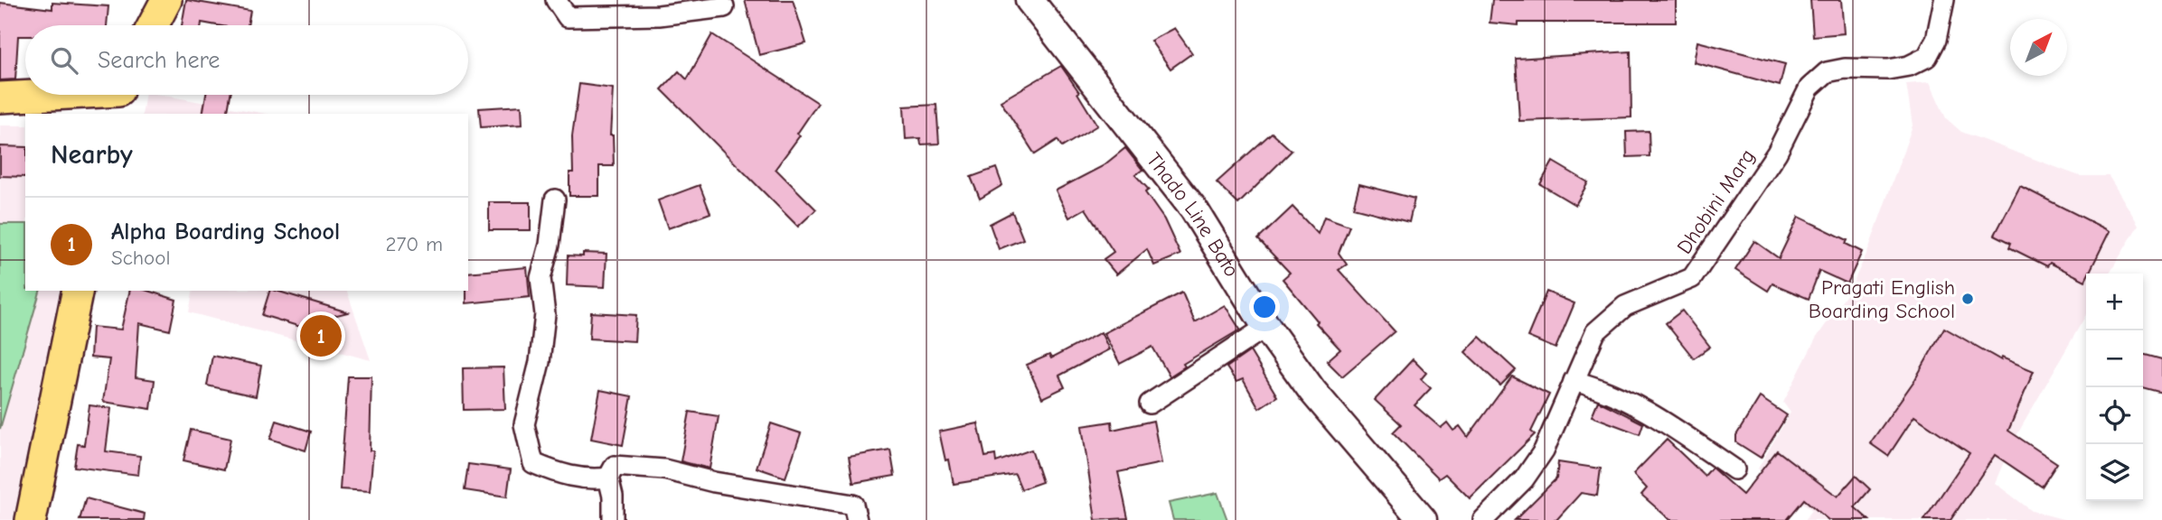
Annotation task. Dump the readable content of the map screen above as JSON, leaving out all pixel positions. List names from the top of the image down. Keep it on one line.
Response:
{"streets":{"main road":["Thado Line Bato"],"street":["Dhobini Marg"]},"places":["Pragati English Boarding School"],"north":"top right","page":{"search":"Search here","heading":"Nearby","list":[{"mark":"1","name":"Alpha Boarding School","note":"School","value":"270 m"}],"map_buttons":["+","−"],"pins":"1"}}
